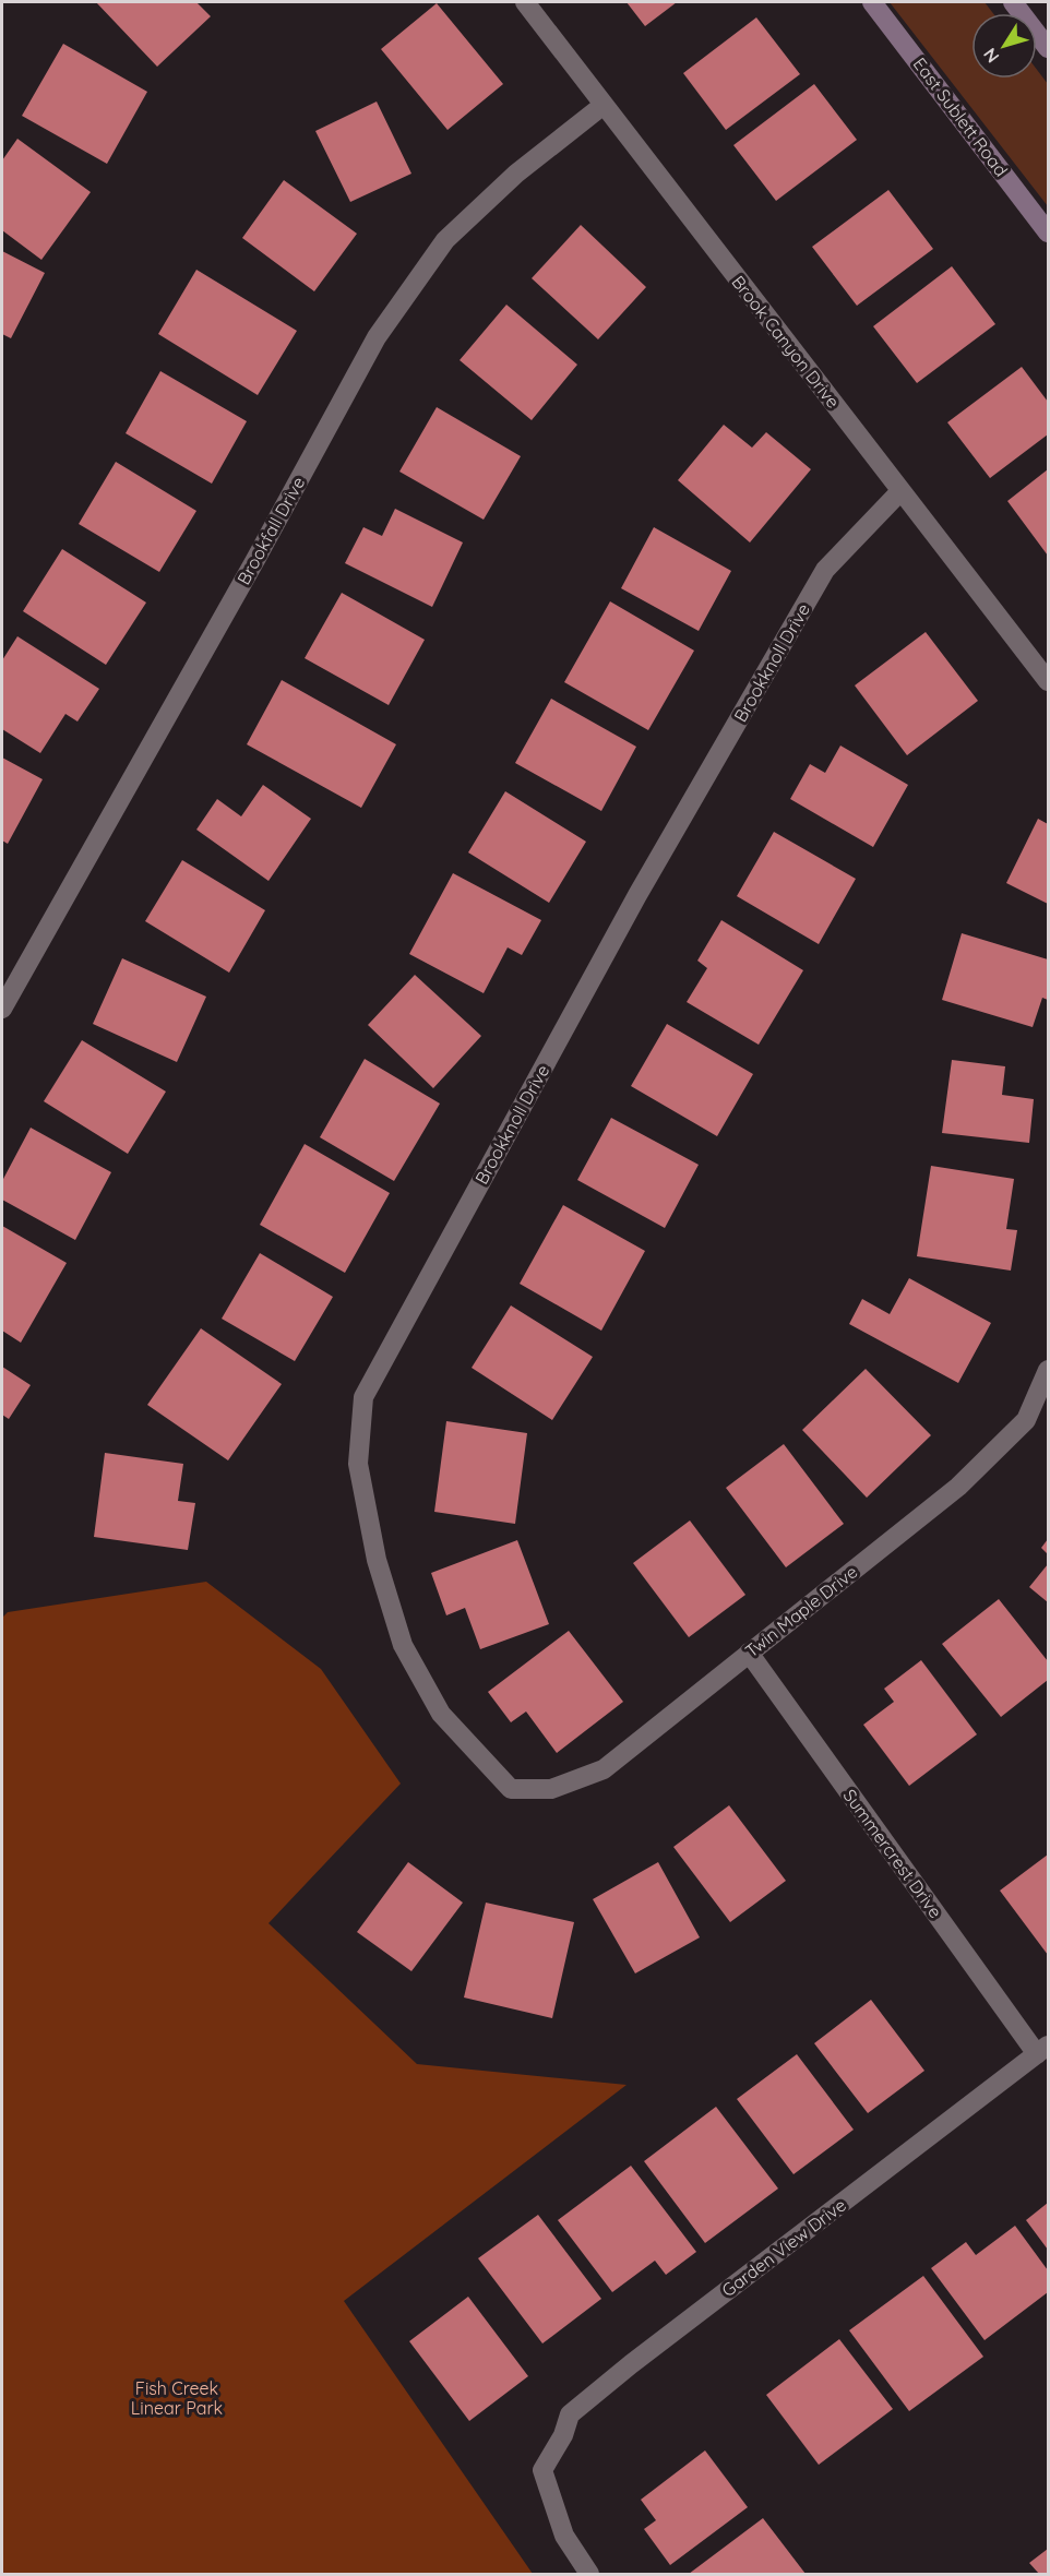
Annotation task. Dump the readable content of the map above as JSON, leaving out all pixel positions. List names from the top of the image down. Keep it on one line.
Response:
{"streets":{"main road":["East Sublett Road"],"street":["Brook Canyon Drive","Brookfall Drive","Brookknoll Drive","Twin Maple Drive","Summercrest Drive","Garden View Drive"]},"crossings":[["Brook Canyon Drive","Brookfall Drive"],["Brook Canyon Drive","Brookknoll Drive"],["Brookknoll Drive","Twin Maple Drive"],["Twin Maple Drive","Summercrest Drive"],["Summercrest Drive","Garden View Drive"]],"parks":["Fish Creek Linear Park"],"north":"bottom left"}
